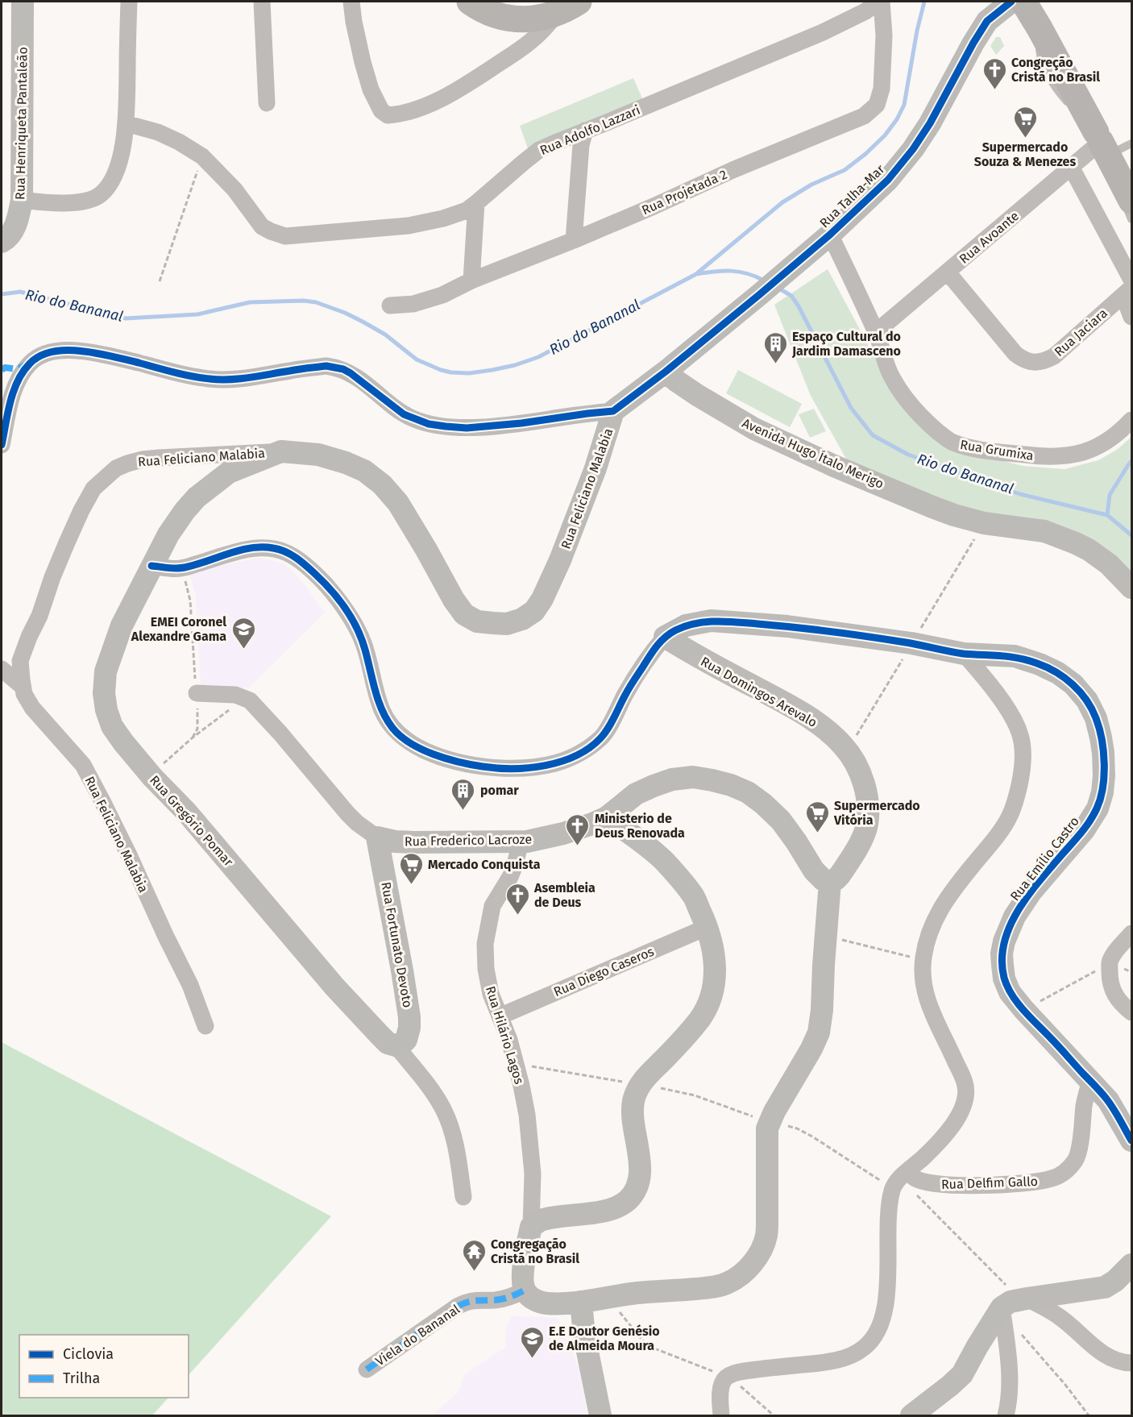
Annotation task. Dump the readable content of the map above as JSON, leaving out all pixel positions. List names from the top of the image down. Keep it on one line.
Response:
{"streets":{"street":["Rua Henriqueta Pantaleão","Rua Adolfo Lazzari","Rua Projetada 2","Rua Talha-Mar","Rua Avoante","Rua Jaciara","Rua Grumixa","Avenida Hugo Ítalo Merigo","Rua Feliciano Malabia","Rua Domingos Arevalo","Rua Gregório Pomar","Rua Frederico Lacroze","Rua Emílio Castro","Rua Fortunato Devoto","Rua Diego Caseros","Rua Hilário Lagos","Rua Delfim Gallo","Viela do Bananal"]},"crossings":[["Rua Adolfo Lazzari","Rua Projetada 2"],["Rua Talha-Mar","Rua Grumixa"],["Rua Talha-Mar","Avenida Hugo Ítalo Merigo"],["Rua Avoante","Rua Jaciara"],["Rua Avoante","Rua Grumixa"],["Rua Feliciano Malabia","Rua Gregório Pomar"],["Rua Domingos Arevalo","Rua Frederico Lacroze"],["Rua Domingos Arevalo","Rua Emílio Castro"],["Rua Gregório Pomar","Rua Fortunato Devoto"],["Rua Frederico Lacroze","Rua Fortunato Devoto"],["Rua Frederico Lacroze","Rua Hilário Lagos"],["Rua Emílio Castro","Rua Delfim Gallo"],["Rua Diego Caseros","Rua Hilário Lagos"],["Rua Hilário Lagos","Viela do Bananal"]],"water":["Rio do Bananal"],"places":{"church":["Congreção Cristã no Brasil","Ministerio de Deus Renovada","Asembleia de Deus"],"supermarket":["Supermercado Souza & Menezes","Supermercado Vitória","Mercado Conquista"],"building":["Espaço Cultural do Jardim Damasceno","pomar"],"school or university":["EMEI Coronel Alexandre Gama","E.E Doutor Genésio de Almeida Moura"],"temple":["Congregação Cristã no Brasil"]},"legend":["Ciclovia","Trilha"]}
